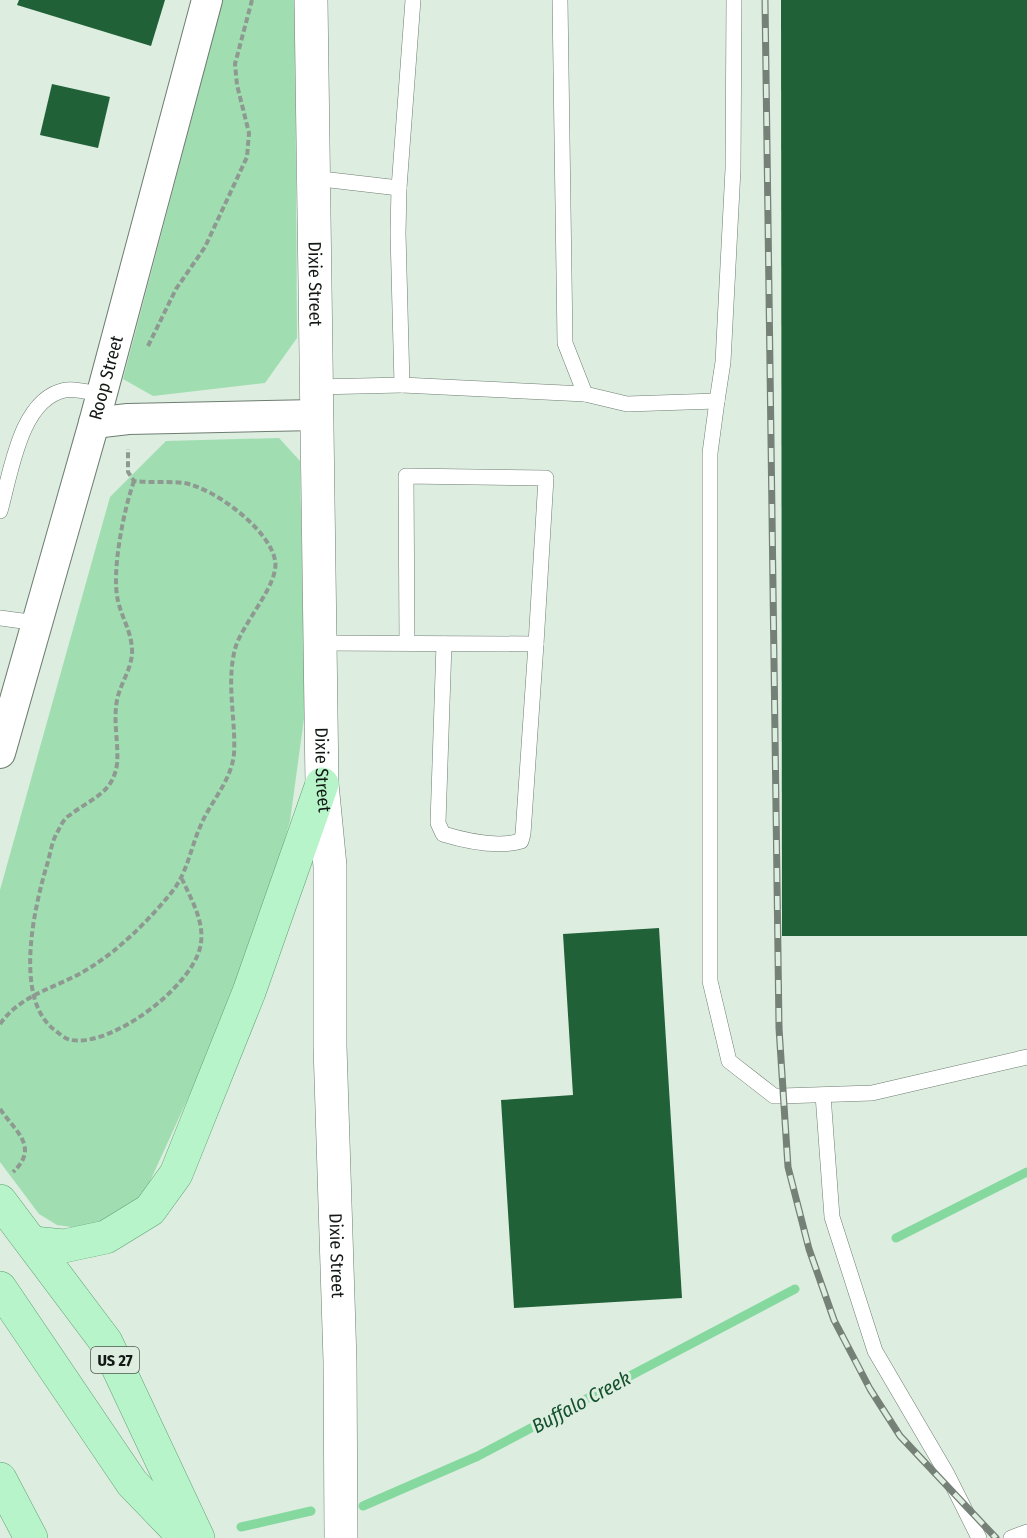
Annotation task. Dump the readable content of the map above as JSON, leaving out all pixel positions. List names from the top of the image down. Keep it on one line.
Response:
{"streets":{"main road":["US 27"],"street":["Dixie Street","Roop Street"]},"water":["Buffalo Creek"]}
